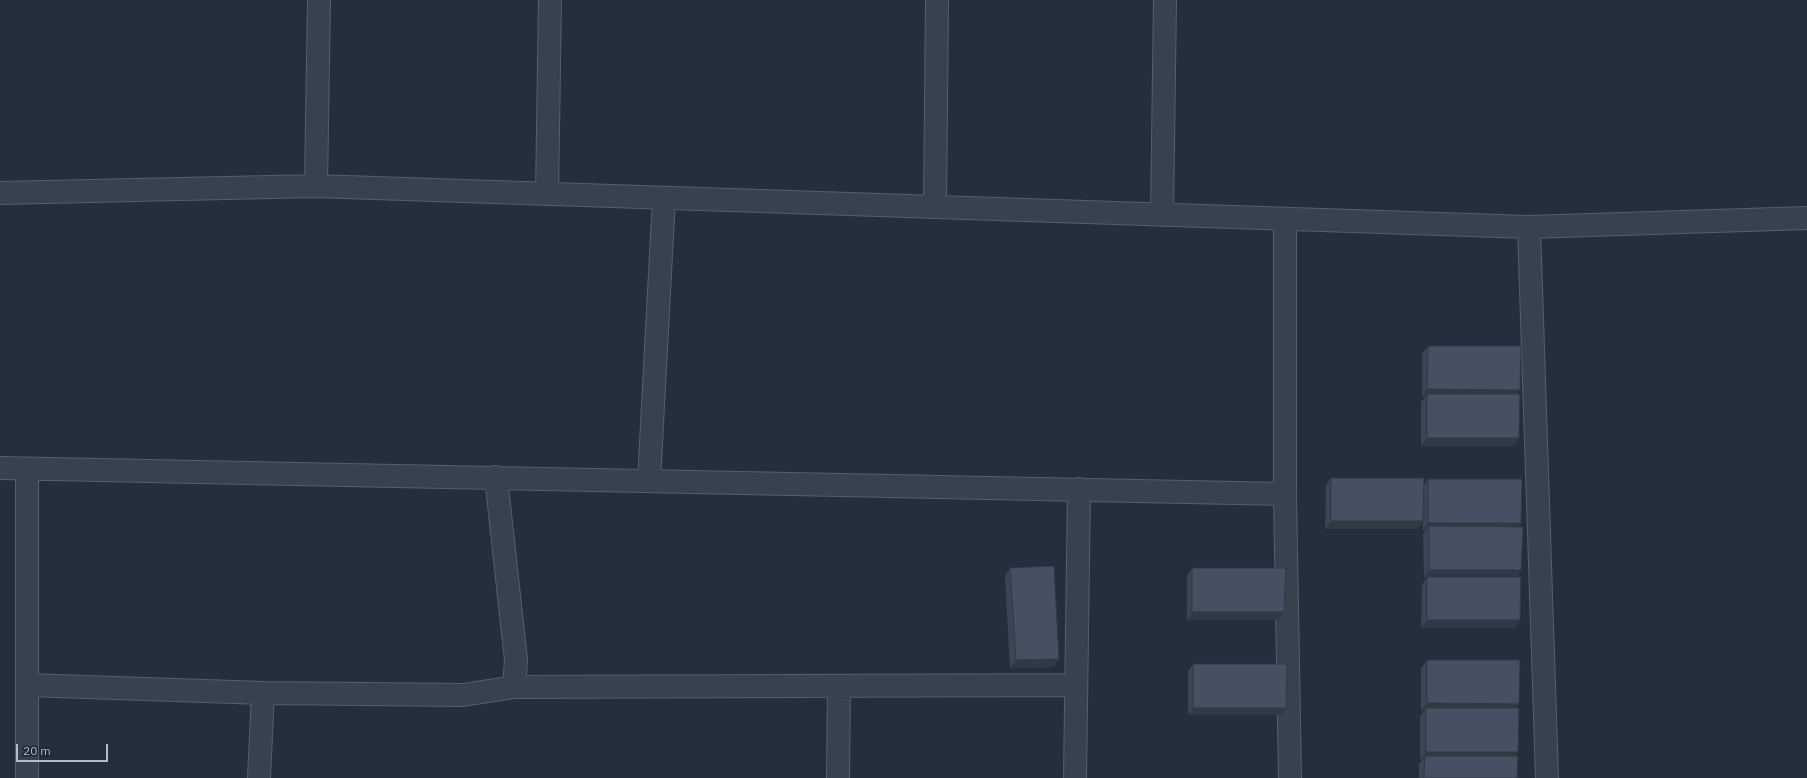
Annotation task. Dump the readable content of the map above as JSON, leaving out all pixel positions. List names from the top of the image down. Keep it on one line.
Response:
{"scale_bar":"20 m"}
